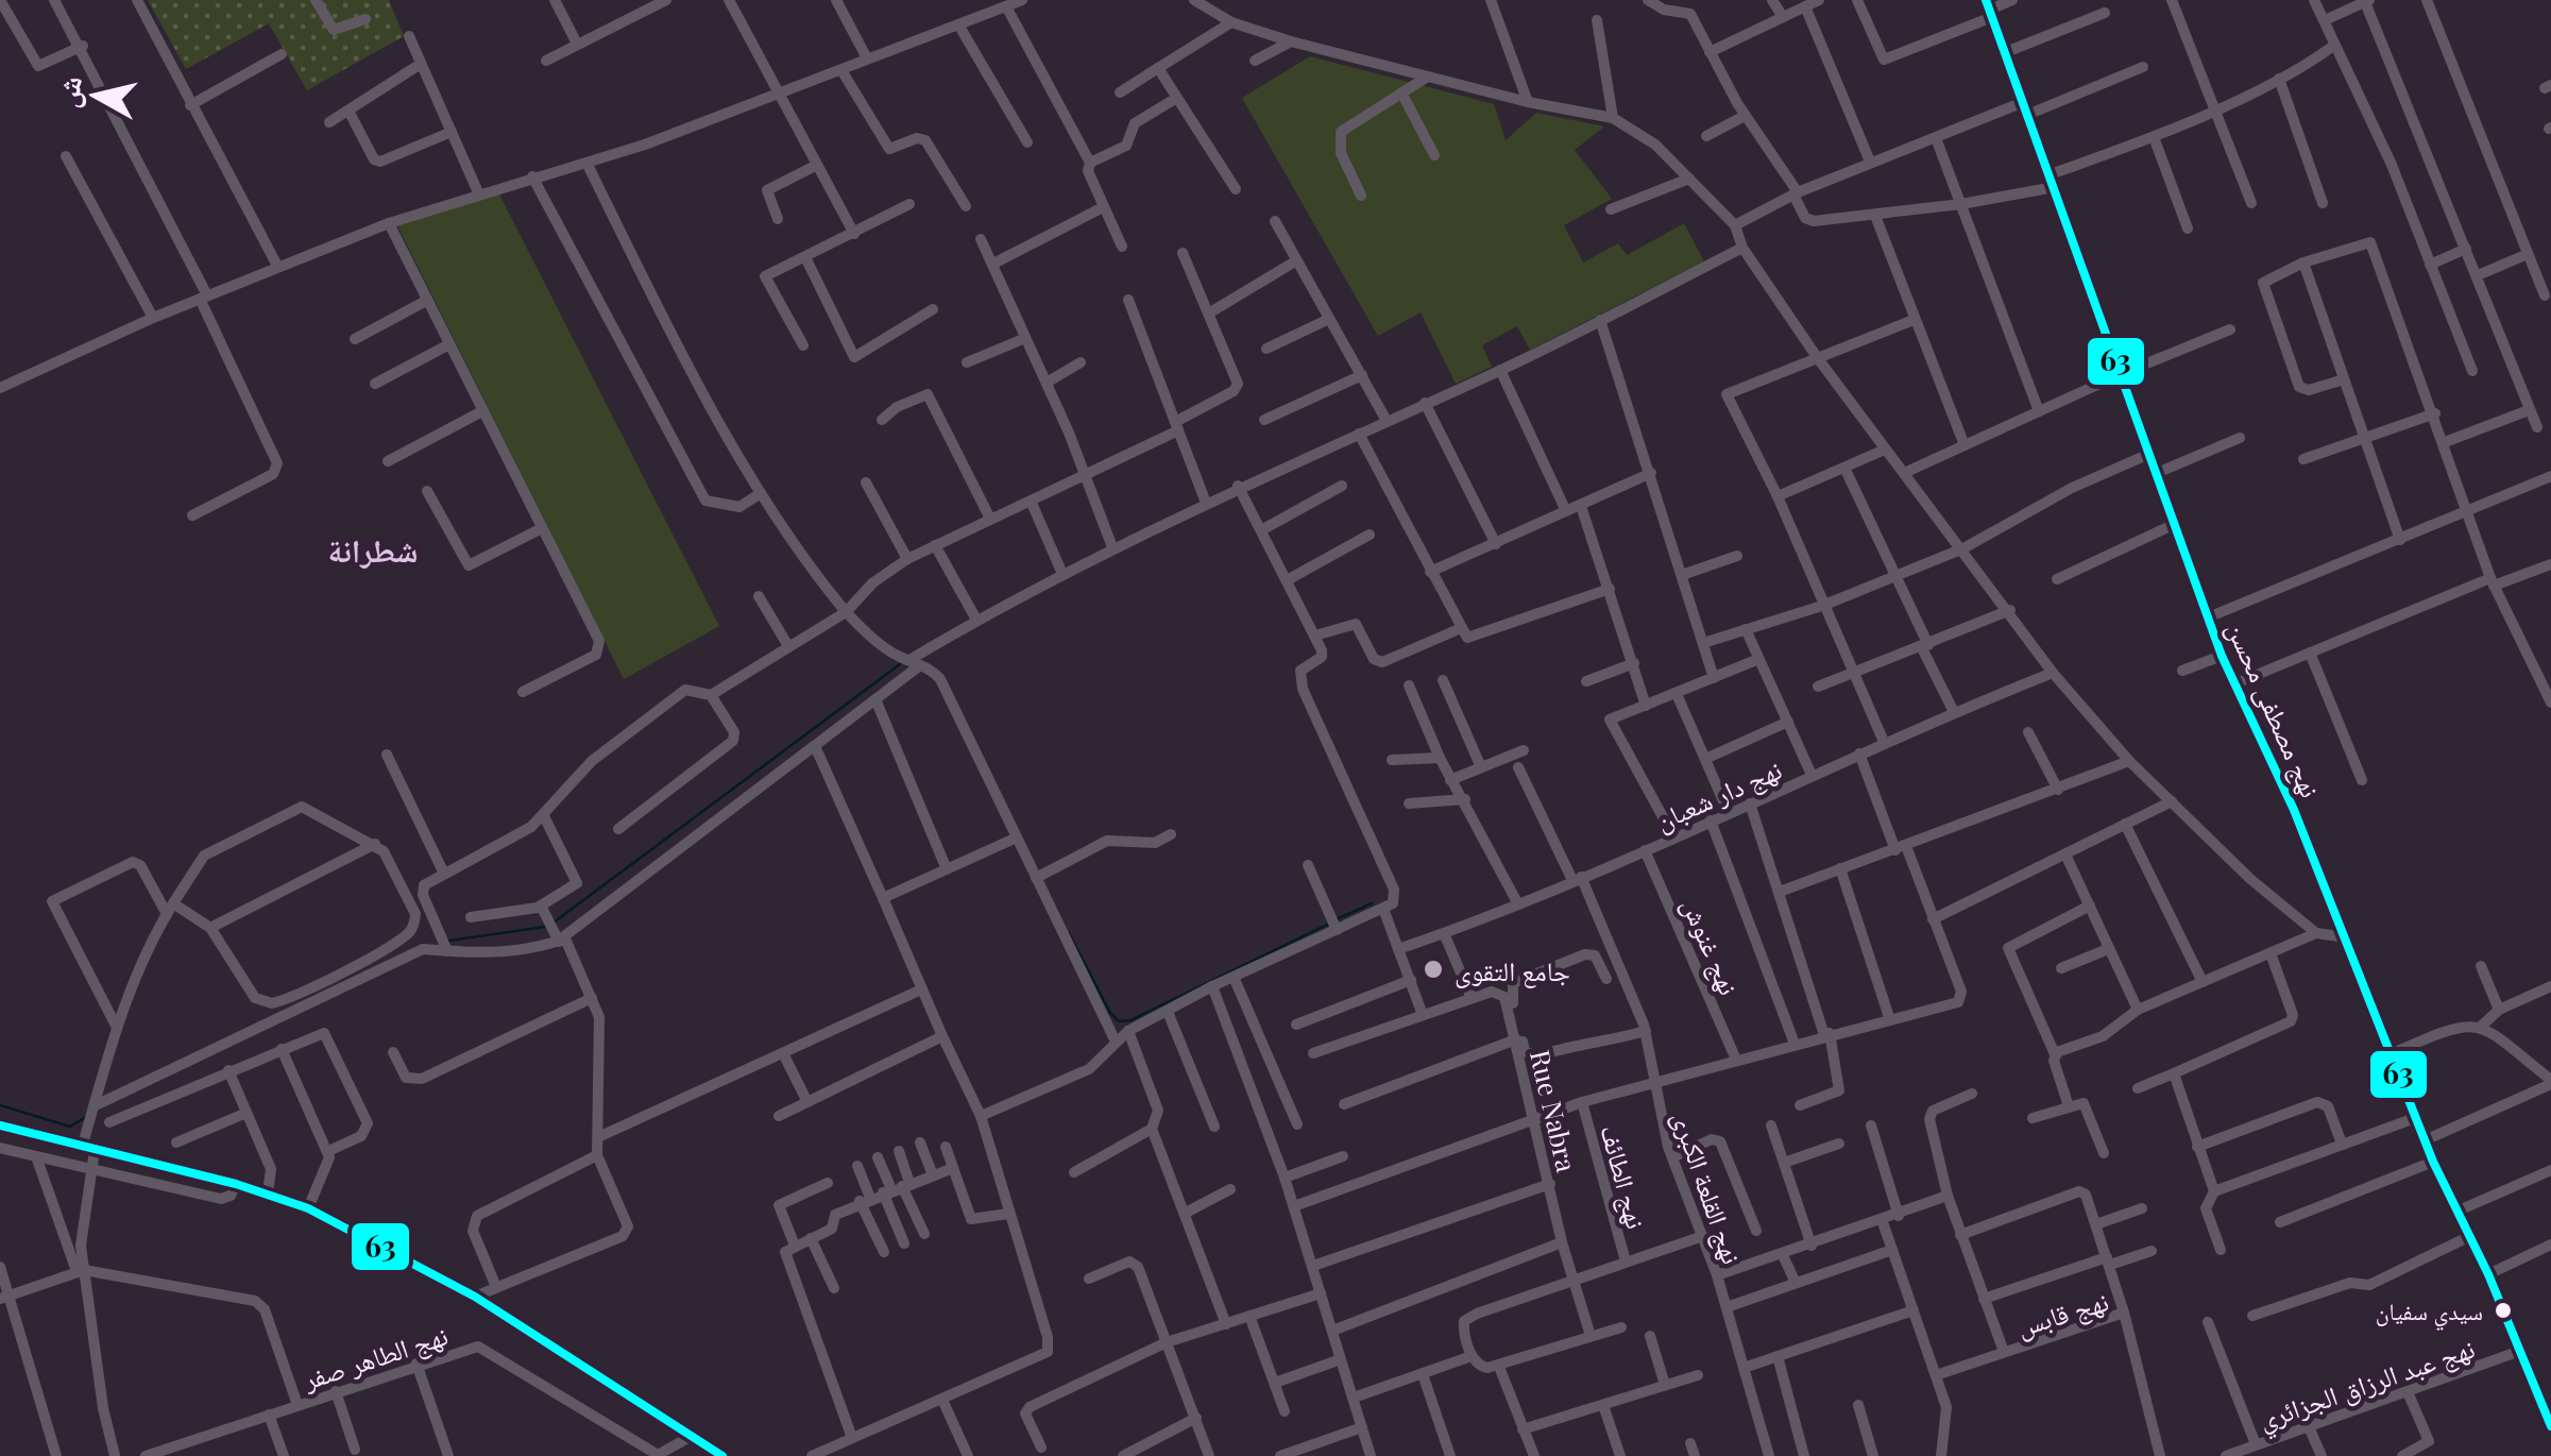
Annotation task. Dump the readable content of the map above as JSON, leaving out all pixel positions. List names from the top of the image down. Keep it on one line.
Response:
{"streets":{"main road":["نهج مصطفى محسن"],"street":["نهج دار شعبان","نهج غنوش","Rue Nabra","نهج الطائف","نهج القلعة الكبرى","نهج قابس","نهج الطاهر صفر","نهج عبد الرزاق الجزائري"]},"crossings":[["نهج مصطفى محسن","نهج عبد الرزاق الجزائري"],["نهج دار شعبان","نهج غنوش"],["نهج دار شعبان","نهج القلعة الكبرى"]],"districts":["شطرانة"],"places":["جامع التقوى","سيدي سفيان"],"lines":["transit line 63"],"north":"left"}
